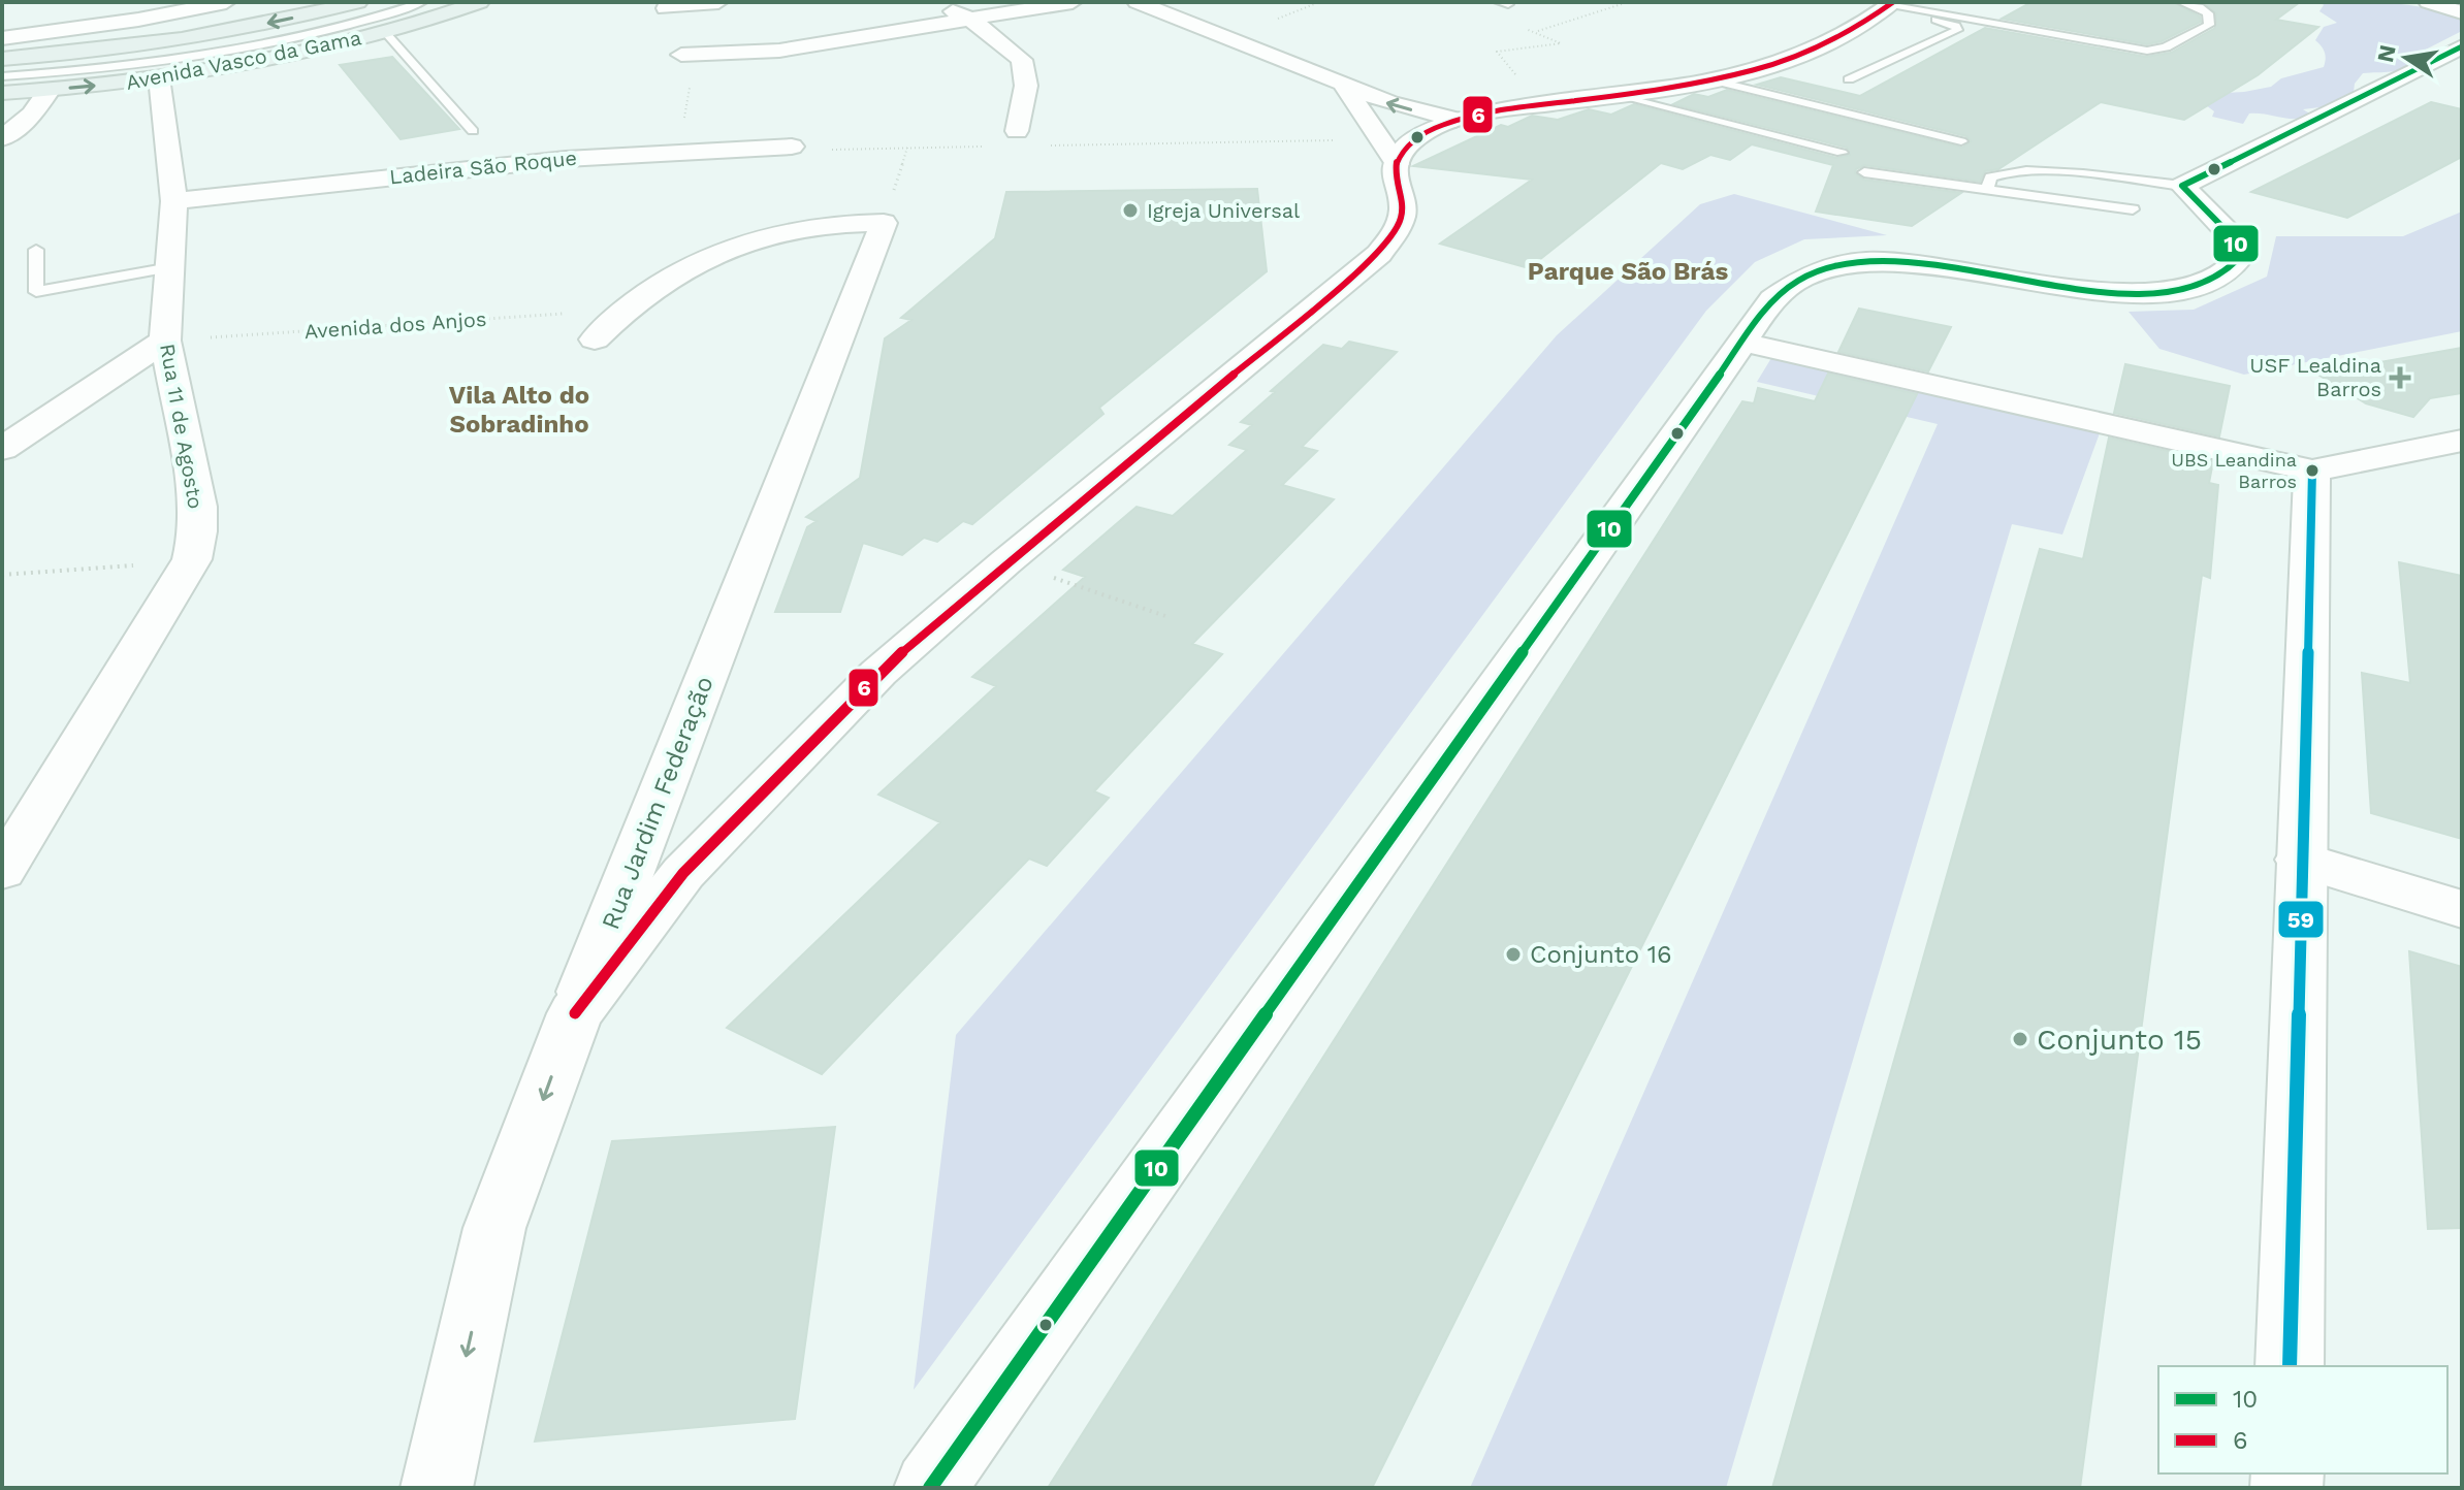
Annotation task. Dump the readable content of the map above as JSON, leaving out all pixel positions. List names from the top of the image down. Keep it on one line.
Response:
{"streets":{"main road":["Avenida Vasco da Gama"],"street":["Ladeira São Roque","Rua 11 de Agosto","Rua Jardim Federação"],"path":["Avenida dos Anjos"]},"crossings":[["Avenida Vasco da Gama","Rua 11 de Agosto"],["Ladeira São Roque","Rua 11 de Agosto"],["Avenida dos Anjos","Rua 11 de Agosto"],["Avenida dos Anjos","Rua Jardim Federação"]],"districts":["Parque São Brás","Vila Alto do Sobradinho"],"places":{"other":["Igreja Universal","UBS Leandina Barros","Conjunto 16","Conjunto 15"],"health":["USF Lealdina Barros"]},"lines":["transit line 6","transit line 10","transit line 59"],"legend":["10","6"],"north":"left"}
